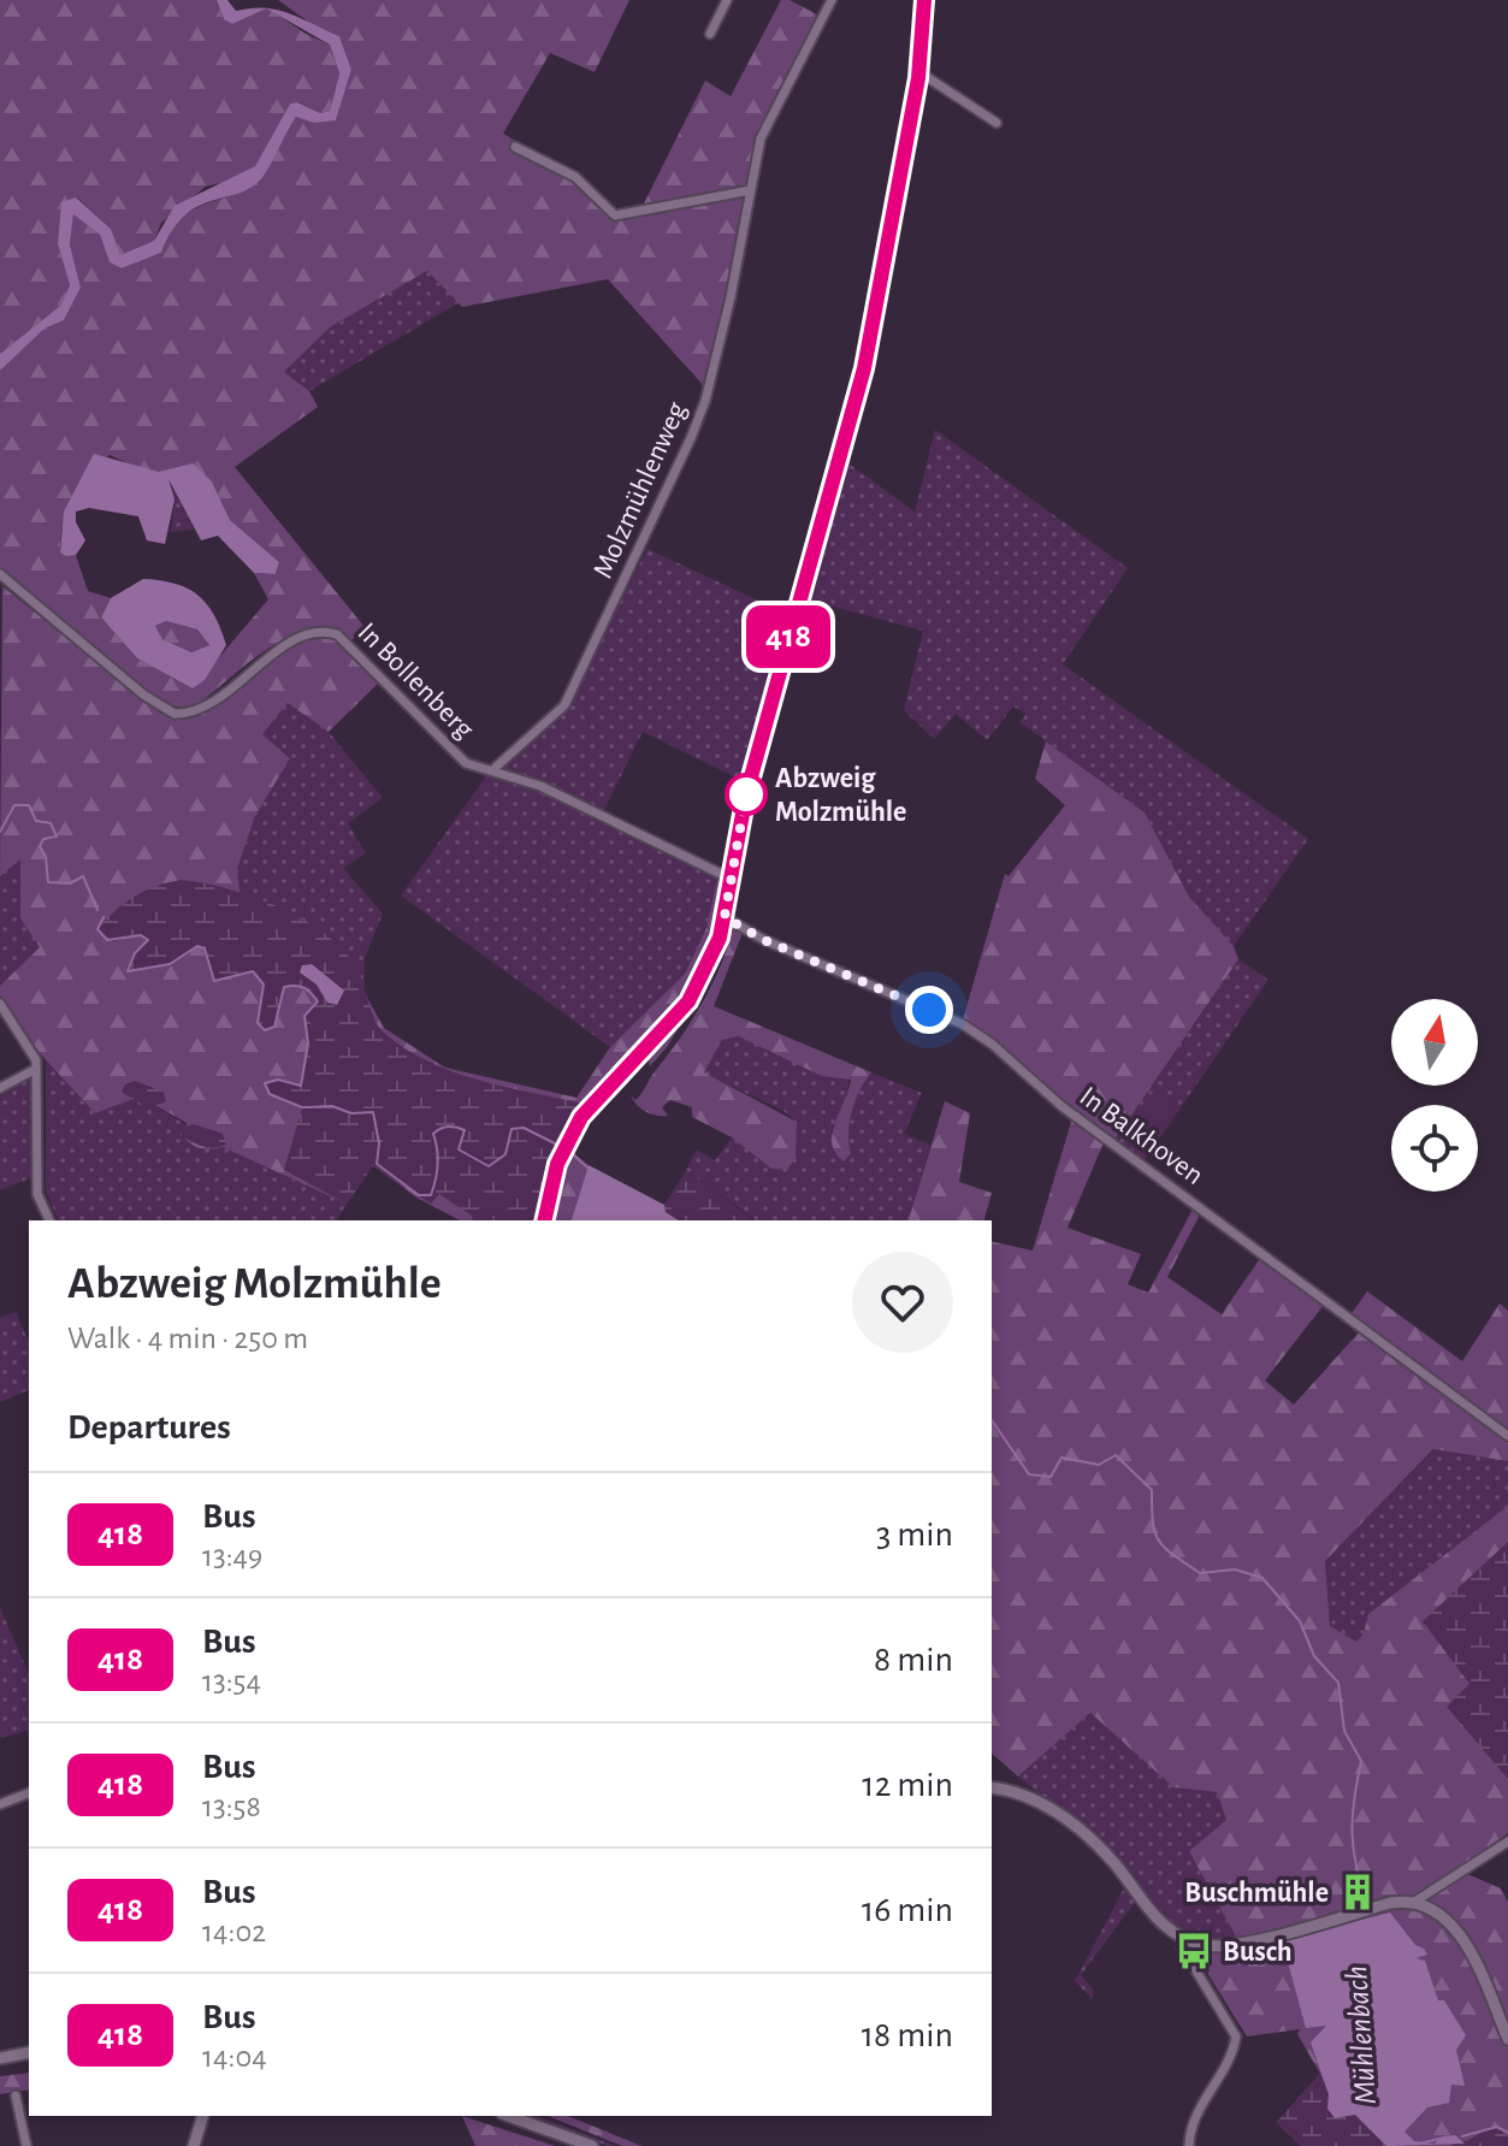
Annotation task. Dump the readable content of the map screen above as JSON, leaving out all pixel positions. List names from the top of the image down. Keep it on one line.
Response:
{"streets":{"street":["Molzmühlenweg","In Bollenberg","In Balkhoven"]},"crossings":[["Molzmühlenweg","In Bollenberg"]],"water":["Mühlenbach"],"places":{"other":["Abzweig Molzmühle"],"building":["Buschmühle"],"bus stop":["Busch"]},"lines":["bus line 418"],"north":"top","page":{"on_map":"418","heading":[["Abzweig Molzmühle","Walk · 4 min · 250 m"],"Departures"],"list":[{"mark":"418","name":"Bus","note":"13:49","value":"3 min"},{"mark":"418","name":"Bus","note":"13:54","value":"8 min"},{"mark":"418","name":"Bus","note":"13:58","value":"12 min"},{"mark":"418","name":"Bus","note":"14:02","value":"16 min"},{"mark":"418","name":"Bus","note":"14:04","value":"18 min"}]}}
